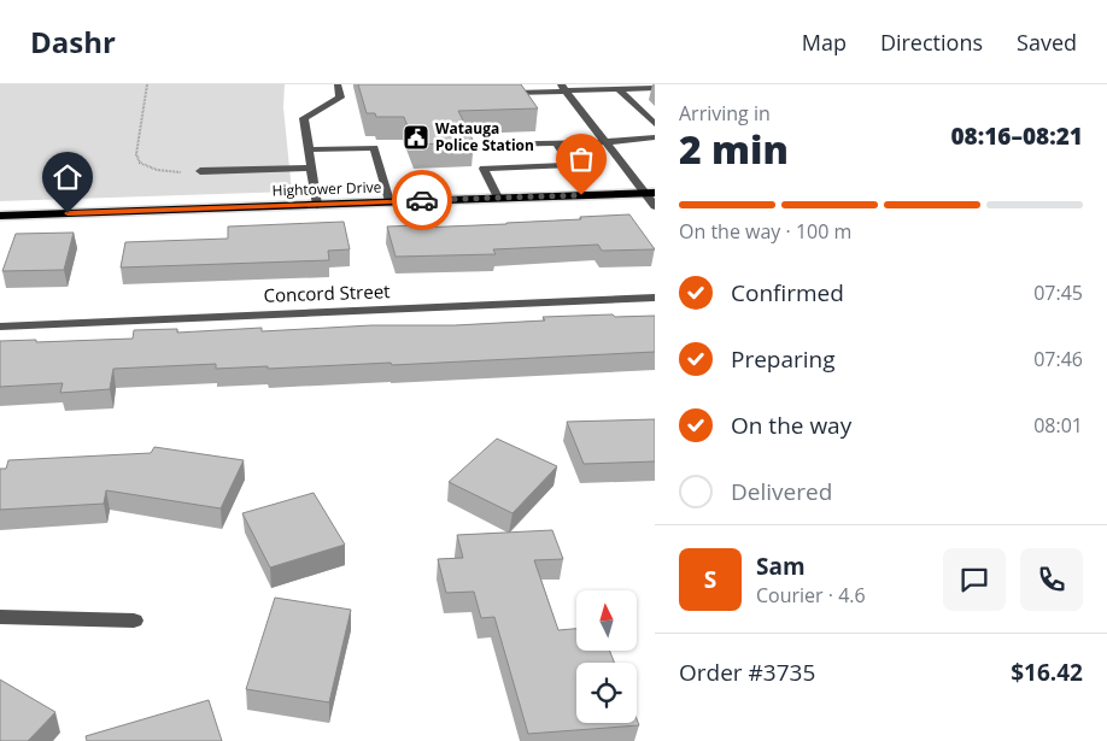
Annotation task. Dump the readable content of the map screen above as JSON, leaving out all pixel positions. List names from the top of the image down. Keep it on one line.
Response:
{"streets":{"main road":["Hightower Drive"],"street":["Concord Street"]},"places":{"public building":["Watauga Police Station"]},"north":"top","page":{"header":"Dashr","nav":["Map","Directions","Saved"],"heading":["2 min","Arriving in","08:16–08:21"],"panel":["Sam","Courier · 4.6","Order #3735","$16.42"],"bar":"On the way · 100 m","list":[["Confirmed","07:45"],["Preparing","07:46"],["On the way","08:01"],"Delivered"],"round":"S"}}
